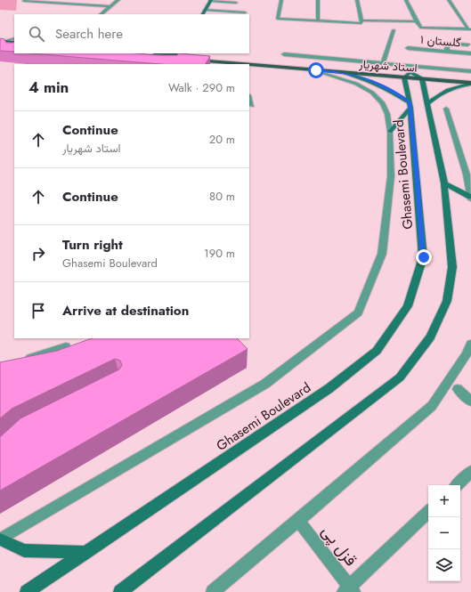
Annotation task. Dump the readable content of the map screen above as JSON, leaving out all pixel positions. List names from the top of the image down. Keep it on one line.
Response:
{"streets":{"main road":["استاد شهریار","Ghasemi Boulevard"],"street":["۱ گلستان","قزل پی"]},"crossings":[["استاد شهریار","Ghasemi Boulevard"]],"page":{"search":"Search here","heading":["4 min","Walk · 290 m"],"list":[["Continue","استاد شهریار","20 m"],["Continue","80 m"],["Turn right","Ghasemi Boulevard","190 m"],"Arrive at destination"],"map_buttons":["+","−"]}}
